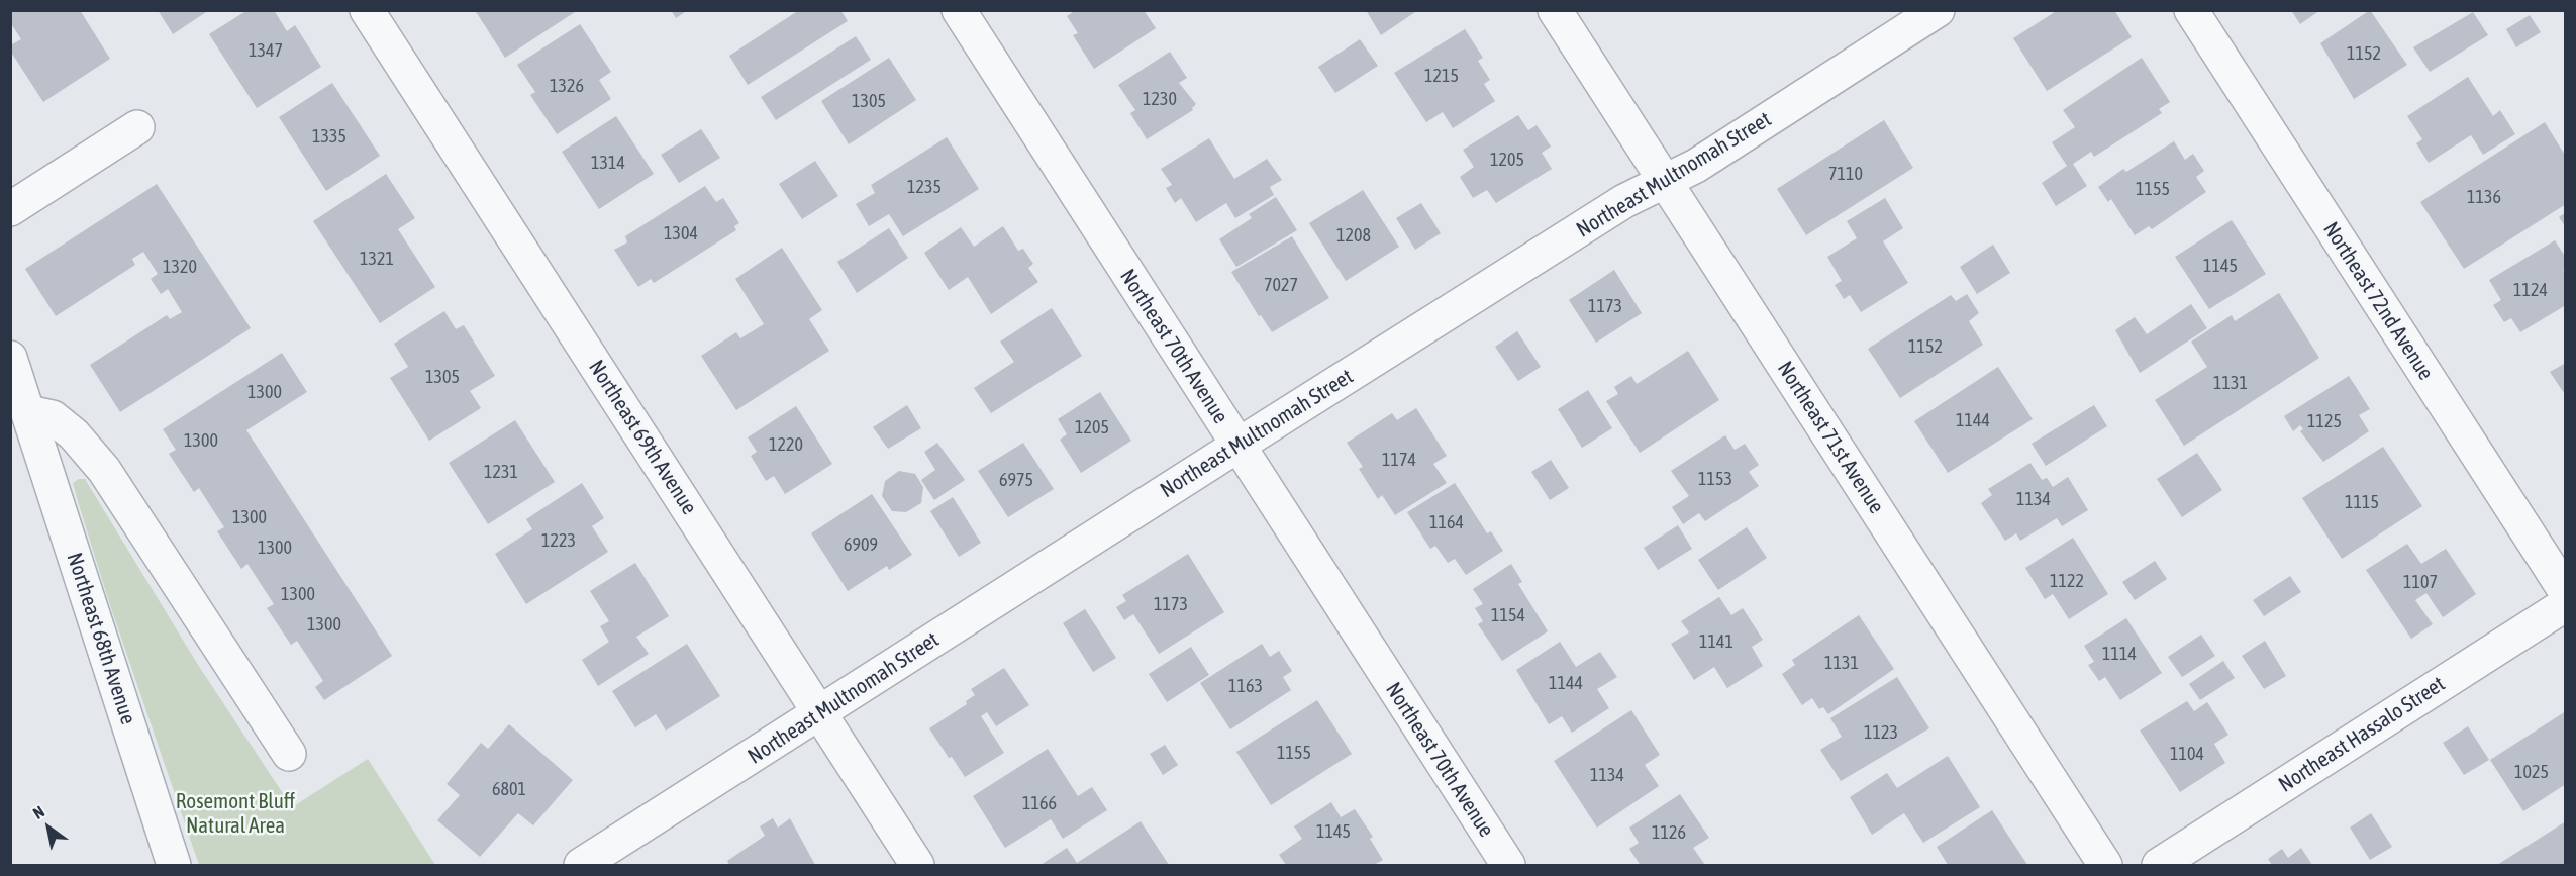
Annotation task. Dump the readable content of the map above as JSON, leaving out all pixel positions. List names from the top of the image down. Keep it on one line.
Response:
{"streets":{"street":["Northeast Multnomah Street","Northeast 72nd Avenue","Northeast 70th Avenue","Northeast 69th Avenue","Northeast 71st Avenue","Northeast 68th Avenue","Northeast Hassalo Street"]},"crossings":[["Northeast Multnomah Street","Northeast 70th Avenue"],["Northeast Multnomah Street","Northeast 69th Avenue"],["Northeast Multnomah Street","Northeast 71st Avenue"]],"parks":["Rosemont Bluff Natural Area"],"house_numbers":["1347","1152","1215","1326","1230","1305","1335","1205","1314","7110","1235","1155","1136","1304","1208","1321","1145","1320","7027","1124","1173","1152","1305","1131","1300","1144","1125","1205","1300","1220","1174","1231","1153","6975","1134","1115","1300","1164","1223","6909","1300","1122","1107","1300","1173","1154","1300","1141","1114","1131","1144","1163","1123","1155","1104","1025","1134","6801","1166","1145","1126"],"north":"top left"}
